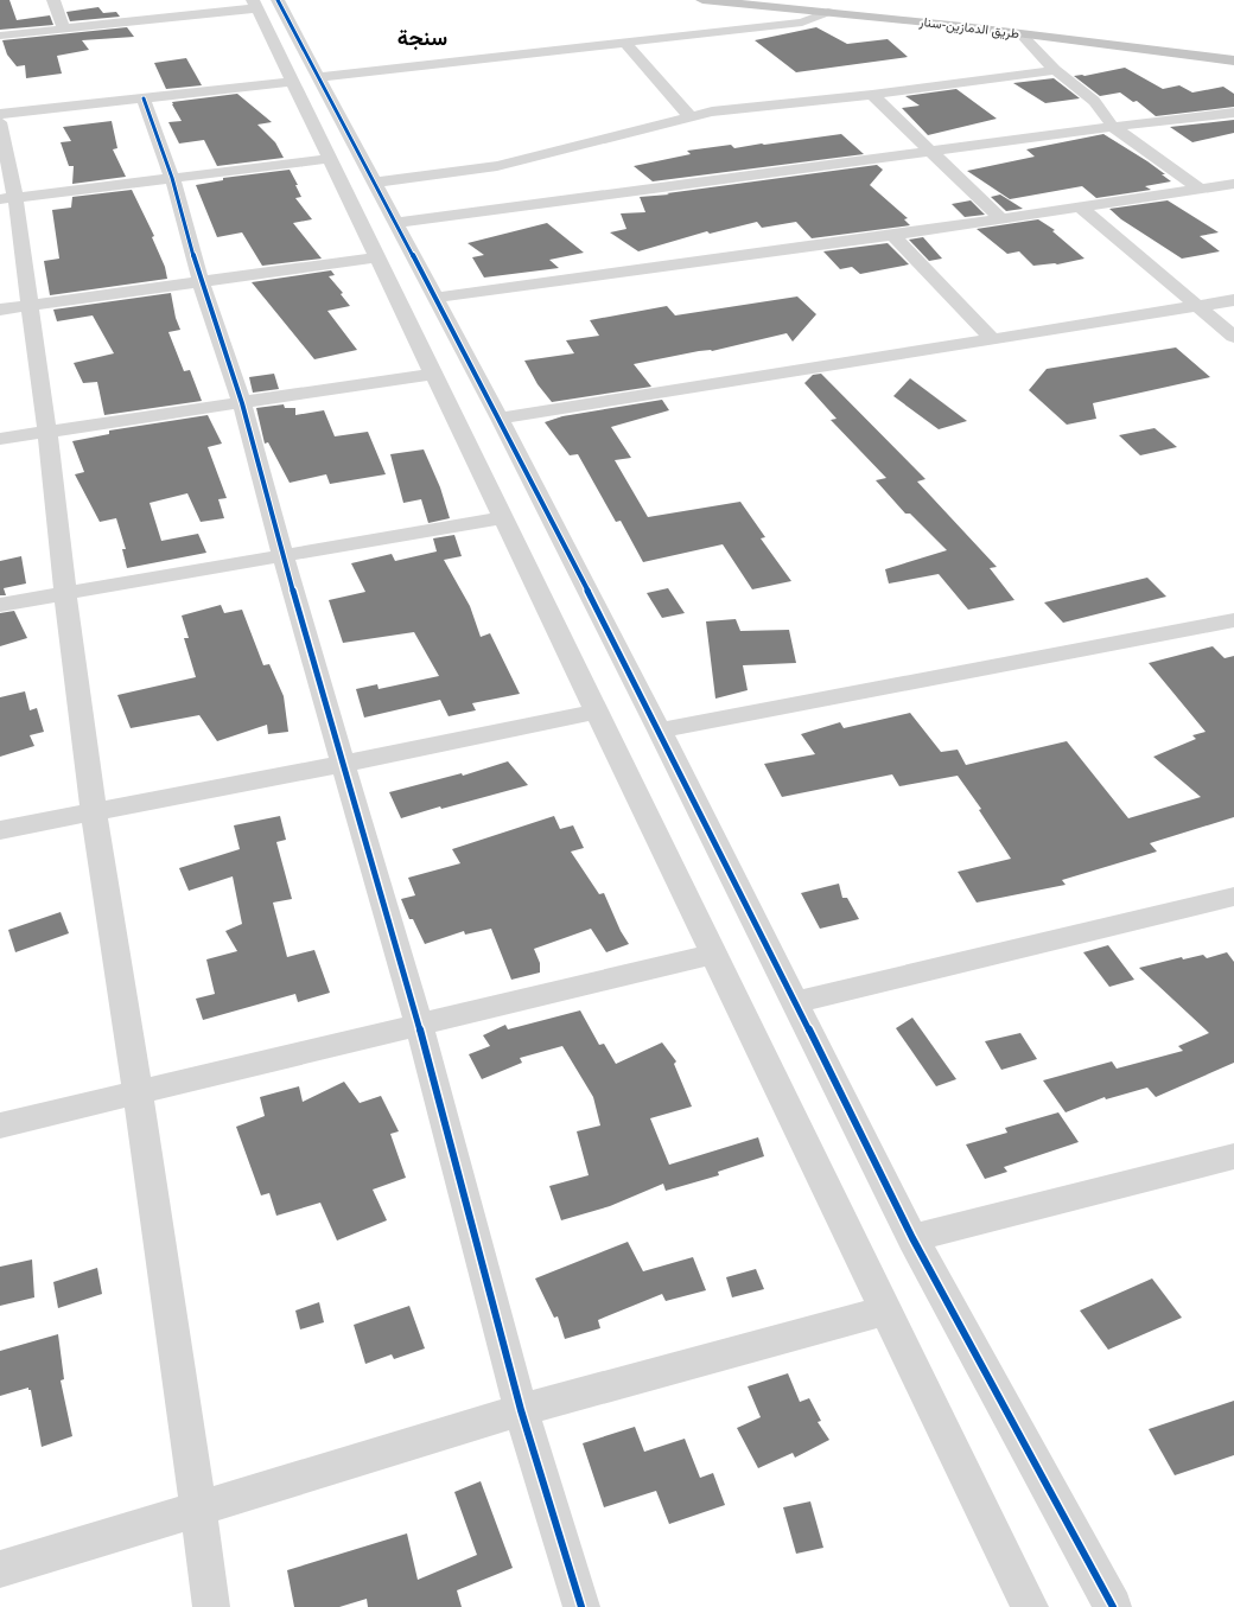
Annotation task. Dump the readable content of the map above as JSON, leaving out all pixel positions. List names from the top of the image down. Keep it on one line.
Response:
{"streets":{"highway":["طريق الدمازين-سنار"]},"districts":["سنجة"]}
